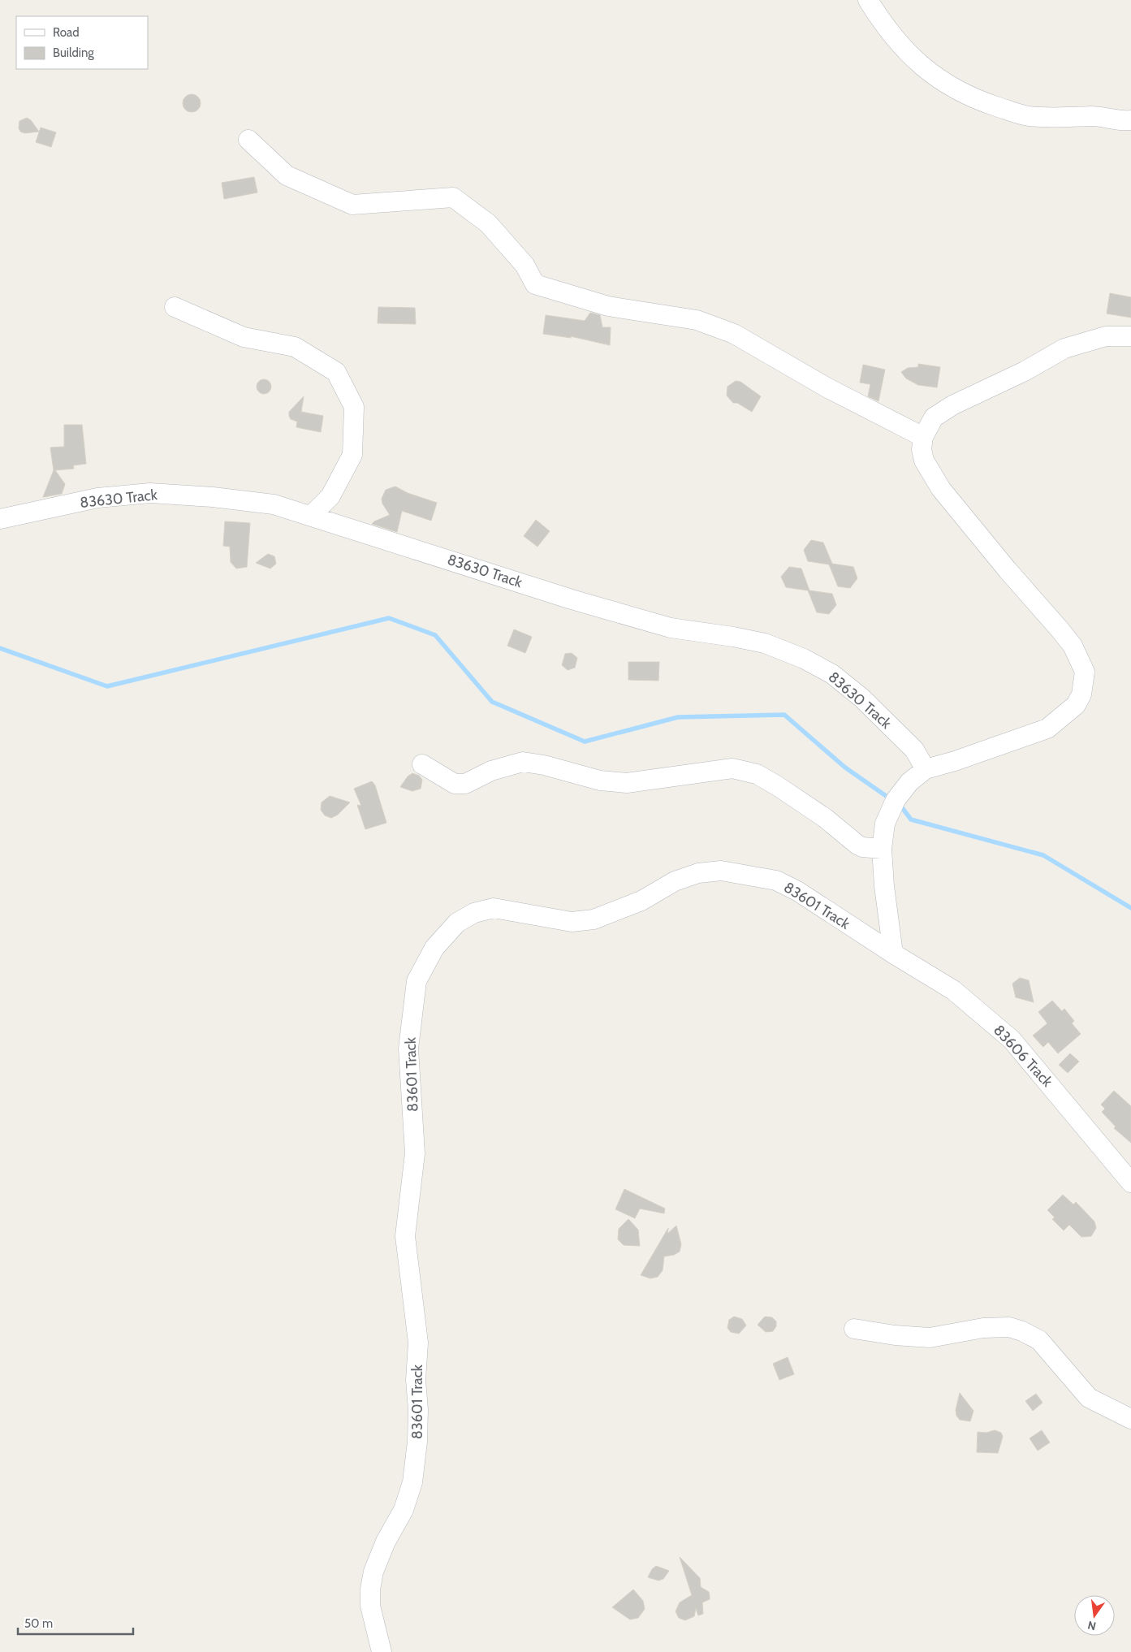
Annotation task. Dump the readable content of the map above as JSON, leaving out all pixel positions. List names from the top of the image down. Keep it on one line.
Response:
{"streets":{"street":["83630 Track","83601 Track","83606 Track"]},"crossings":[["83601 Track","83606 Track"]],"legend":["Road","Building"],"scale_bar":"50 m","north":"bottom"}
